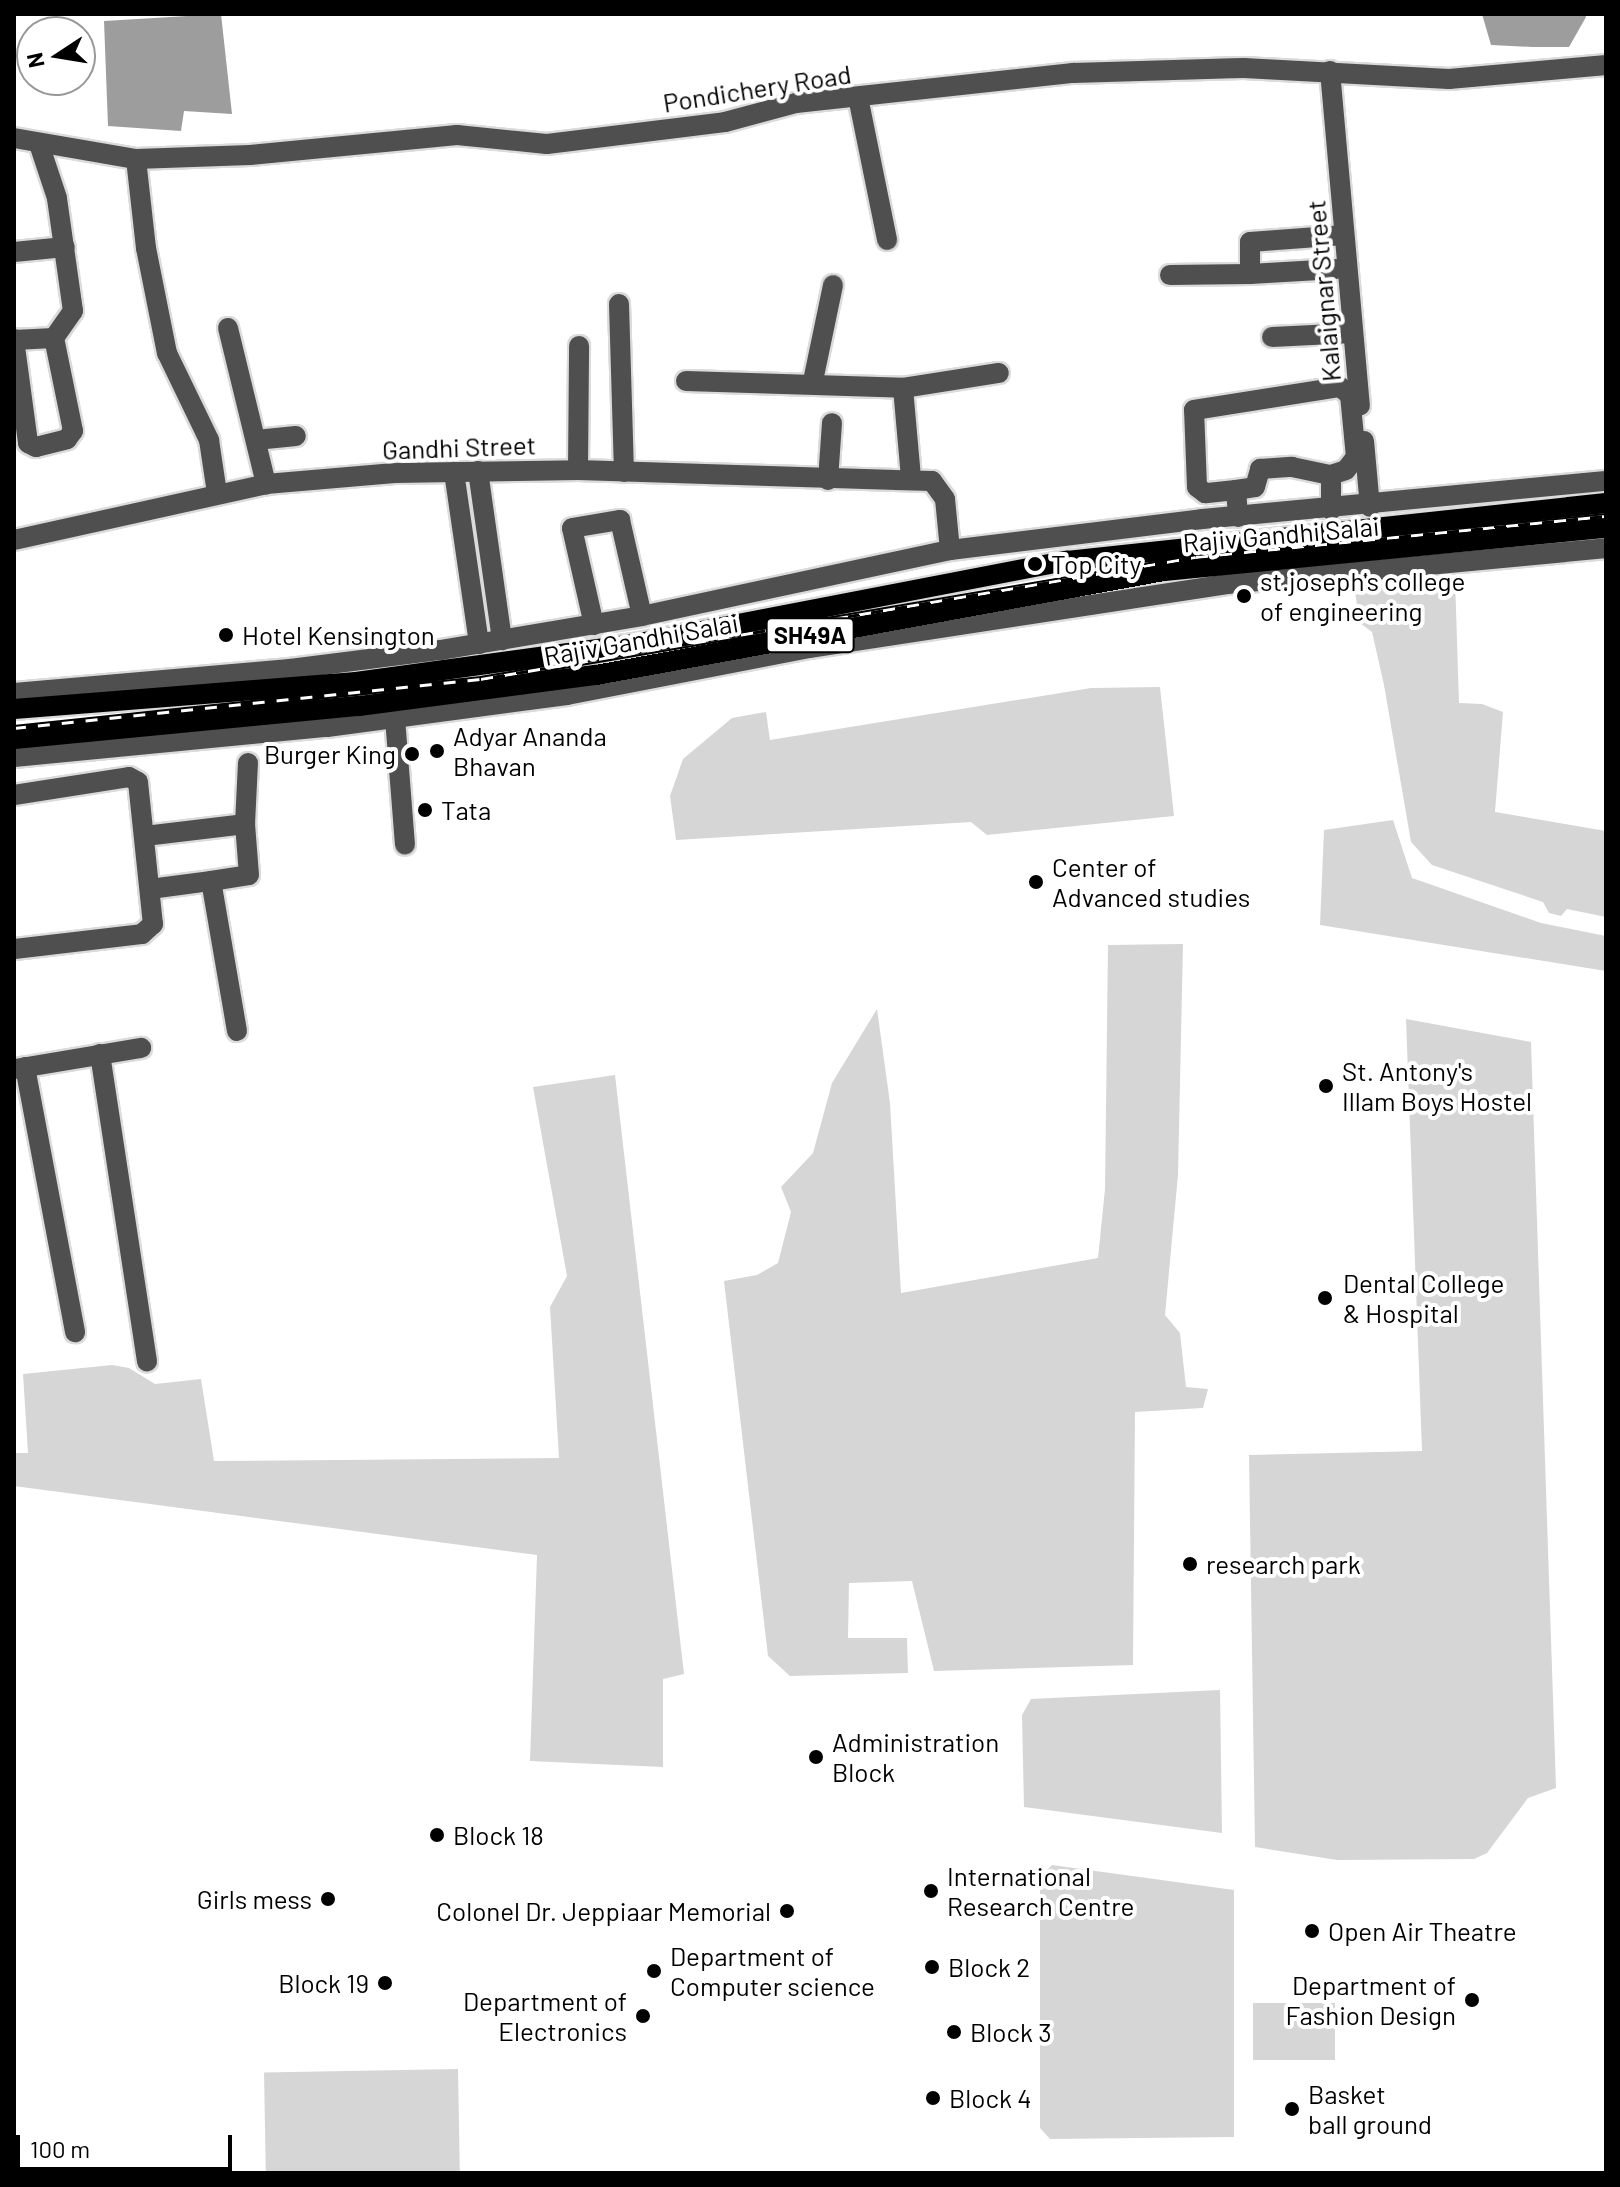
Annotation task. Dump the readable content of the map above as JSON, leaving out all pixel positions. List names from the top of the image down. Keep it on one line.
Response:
{"streets":{"main road":["Rajiv Gandhi Salai","SH49A"],"street":["Pondichery Road","Kalaignar Street","Gandhi Street"]},"crossings":[["Pondichery Road","Kalaignar Street"]],"places":["Top City","st.joseph's college of engineering","Hotel Kensington","Adyar Ananda Bhavan","Burger King","Tata","Center of Advanced studies","St. Antony's Illam Boys Hostel","Dental College & Hospital","research park","Administration Block","Block 18","International Research Centre","Girls mess","Colonel Dr. Jeppiaar Memorial","Open Air Theatre","Block 2","Department of Computer science","Block 19","Department of Fashion Design","Department of Electronics","Block 3","Block 4","Basket ball ground"],"scale_bar":"100 m","north":"left"}
